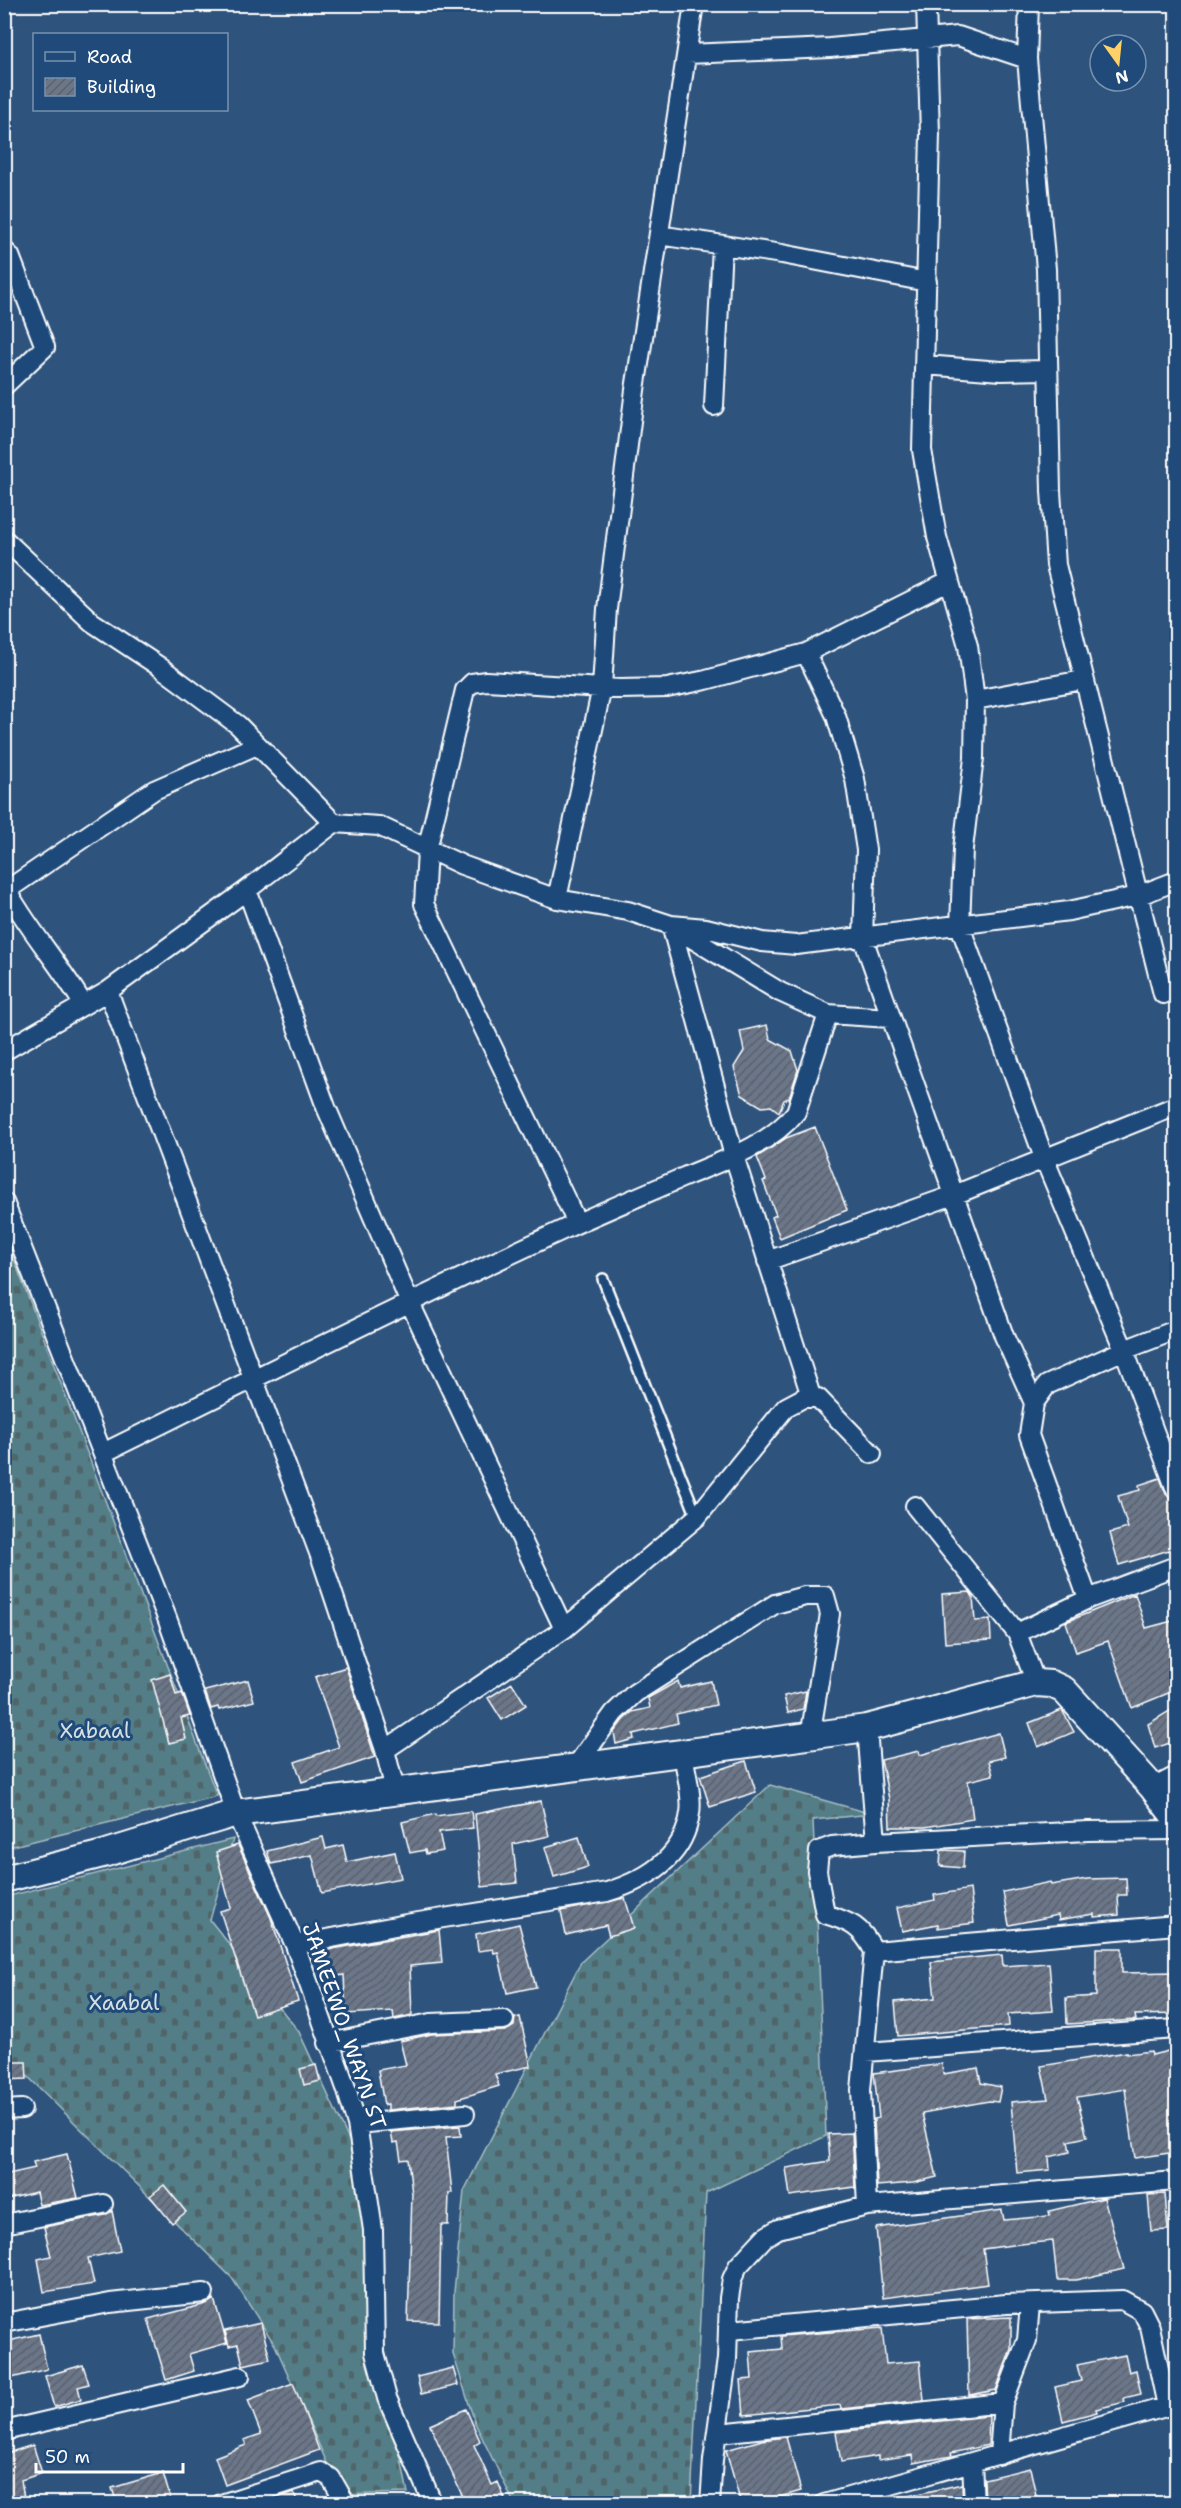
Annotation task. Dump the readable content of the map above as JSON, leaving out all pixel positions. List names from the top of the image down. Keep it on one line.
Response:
{"streets":{"street":["JAMEEWO_WAYN ST"]},"parks":["Xabaal","Xaabal"],"legend":["Road","Building"],"scale_bar":"50 m","north":"bottom"}
